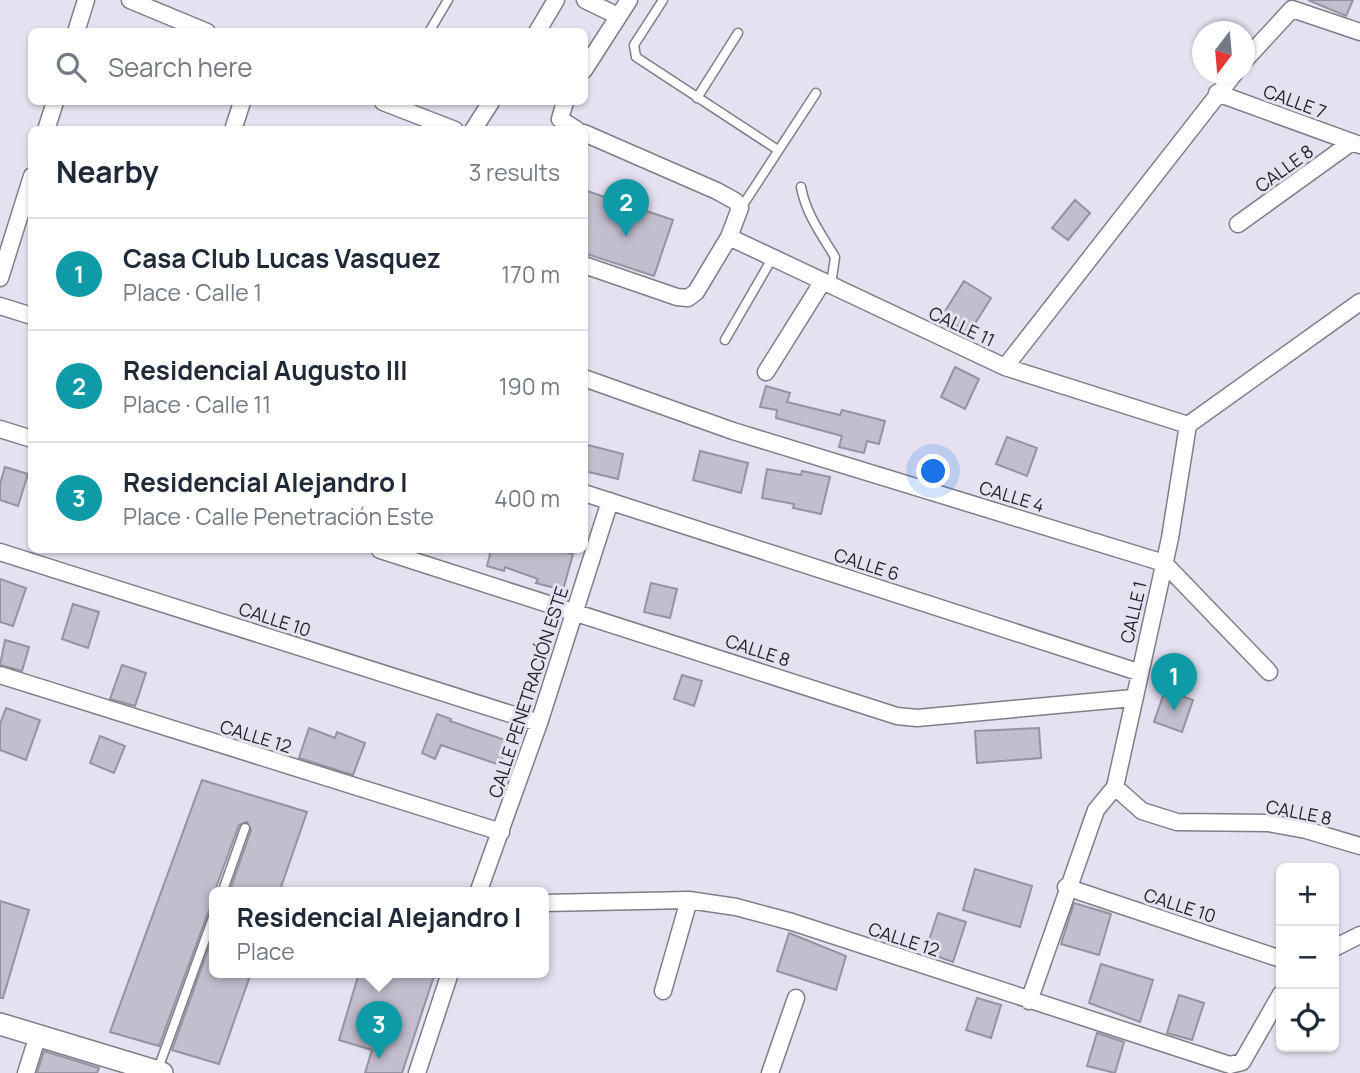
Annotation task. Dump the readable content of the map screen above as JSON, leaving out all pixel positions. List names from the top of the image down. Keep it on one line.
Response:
{"streets":{"street":["CALLE 7","CALLE 8","CALLE 11","CALLE 4","CALLE 6","CALLE 1","CALLE 10","CALLE PENETRACIÓN ESTE","CALLE 12"]},"crossings":[["CALLE 7","CALLE 8"],["CALLE 8","CALLE 1"],["CALLE 8","CALLE PENETRACIÓN ESTE"],["CALLE 11","CALLE 1"],["CALLE 4","CALLE 1"],["CALLE 6","CALLE 1"],["CALLE 6","CALLE PENETRACIÓN ESTE"],["CALLE 1","CALLE 10"],["CALLE 1","CALLE 12"],["CALLE 10","CALLE PENETRACIÓN ESTE"],["CALLE PENETRACIÓN ESTE","CALLE 12"]],"north":"bottom","page":{"search":"Search here","heading":["Nearby","3 results"],"pins":["2","1","3"],"list":[{"mark":"1","name":"Casa Club Lucas Vasquez","note":"Place · Calle 1","value":"170 m"},{"mark":"2","name":"Residencial Augusto III","note":"Place · Calle 11","value":"190 m"},{"mark":"3","name":"Residencial Alejandro I","note":"Place · Calle Penetración Este","value":"400 m"}],"map_buttons":["+","−"],"popup":["Residencial Alejandro I","Place"]}}
